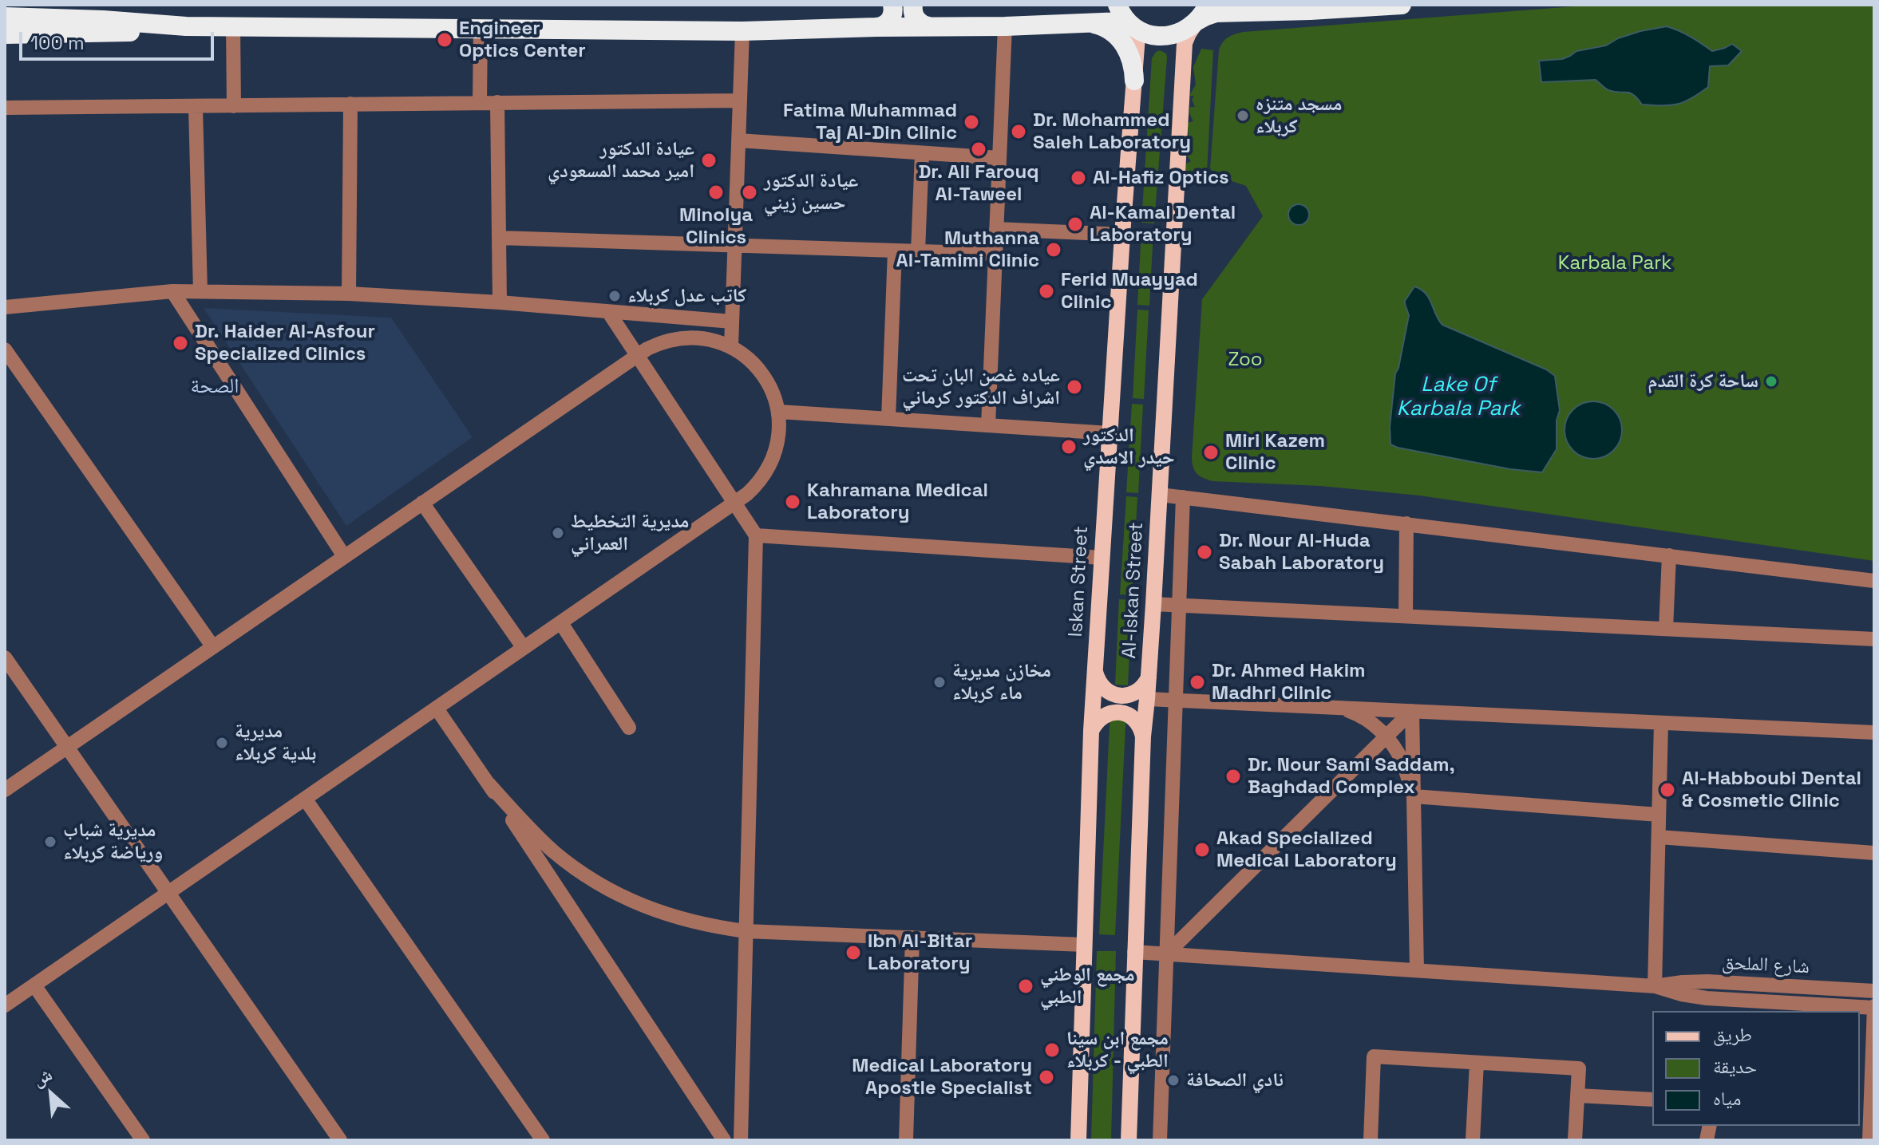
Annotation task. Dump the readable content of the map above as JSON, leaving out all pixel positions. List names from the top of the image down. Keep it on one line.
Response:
{"streets":{"main road":["Iskan Street","Al-Iskan Street"],"street":["شارع الملحق"]},"districts":["الصحة"],"water":["Lake Of Karbala Park"],"parks":["Karbala Park","Zoo"],"places":["Engineer Optics Center","مسجد متنزه كربلاء","Fatima Muhammad Taj Al-Din Clinic","Dr. Mohammed Saleh Laboratory","Dr. Ali Farouq Al-Taweel","عيادة الدكتور امير محمد المسعودي","Al-Hafiz Optics","Minolya Clinics","عيادة الدكتور حسين زيني","Al-Kamal Dental Laboratory","Muthanna Al-Tamimi Clinic","Ferid Muayyad Clinic","كاتب عدل كربلاء","Dr. Haider Al-Asfour Specialized Clinics","ساحة كرة القدم","عياده غصن البان تحت اشراف الدكتور كرماني","الدكتور حيدر الاسدي","Miri Kazem Clinic","Kahramana Medical Laboratory","مديرية التخطيط العمراني","Dr. Nour Al-Huda Sabah Laboratory","مخازن مديرية ماء كربلاء","Dr. Ahmed Hakim Madhri Clinic","مديرية بلدية كربلاء","Dr. Nour Sami Saddam, Baghdad Complex","Al-Habboubi Dental & Cosmetic Clinic","مديرية شباب ورياضة كربلاء","Akad Specialized Medical Laboratory","Ibn Al-Bitar Laboratory","مجمع الوطني الطبي","مجمع ابن سينا الطبي - كربلاء","Medical Laboratory Apostle Specialist","نادي الصحافة"],"legend":["طريق","حديقة","مياه"],"scale_bar":"100 m","north":"top left"}
